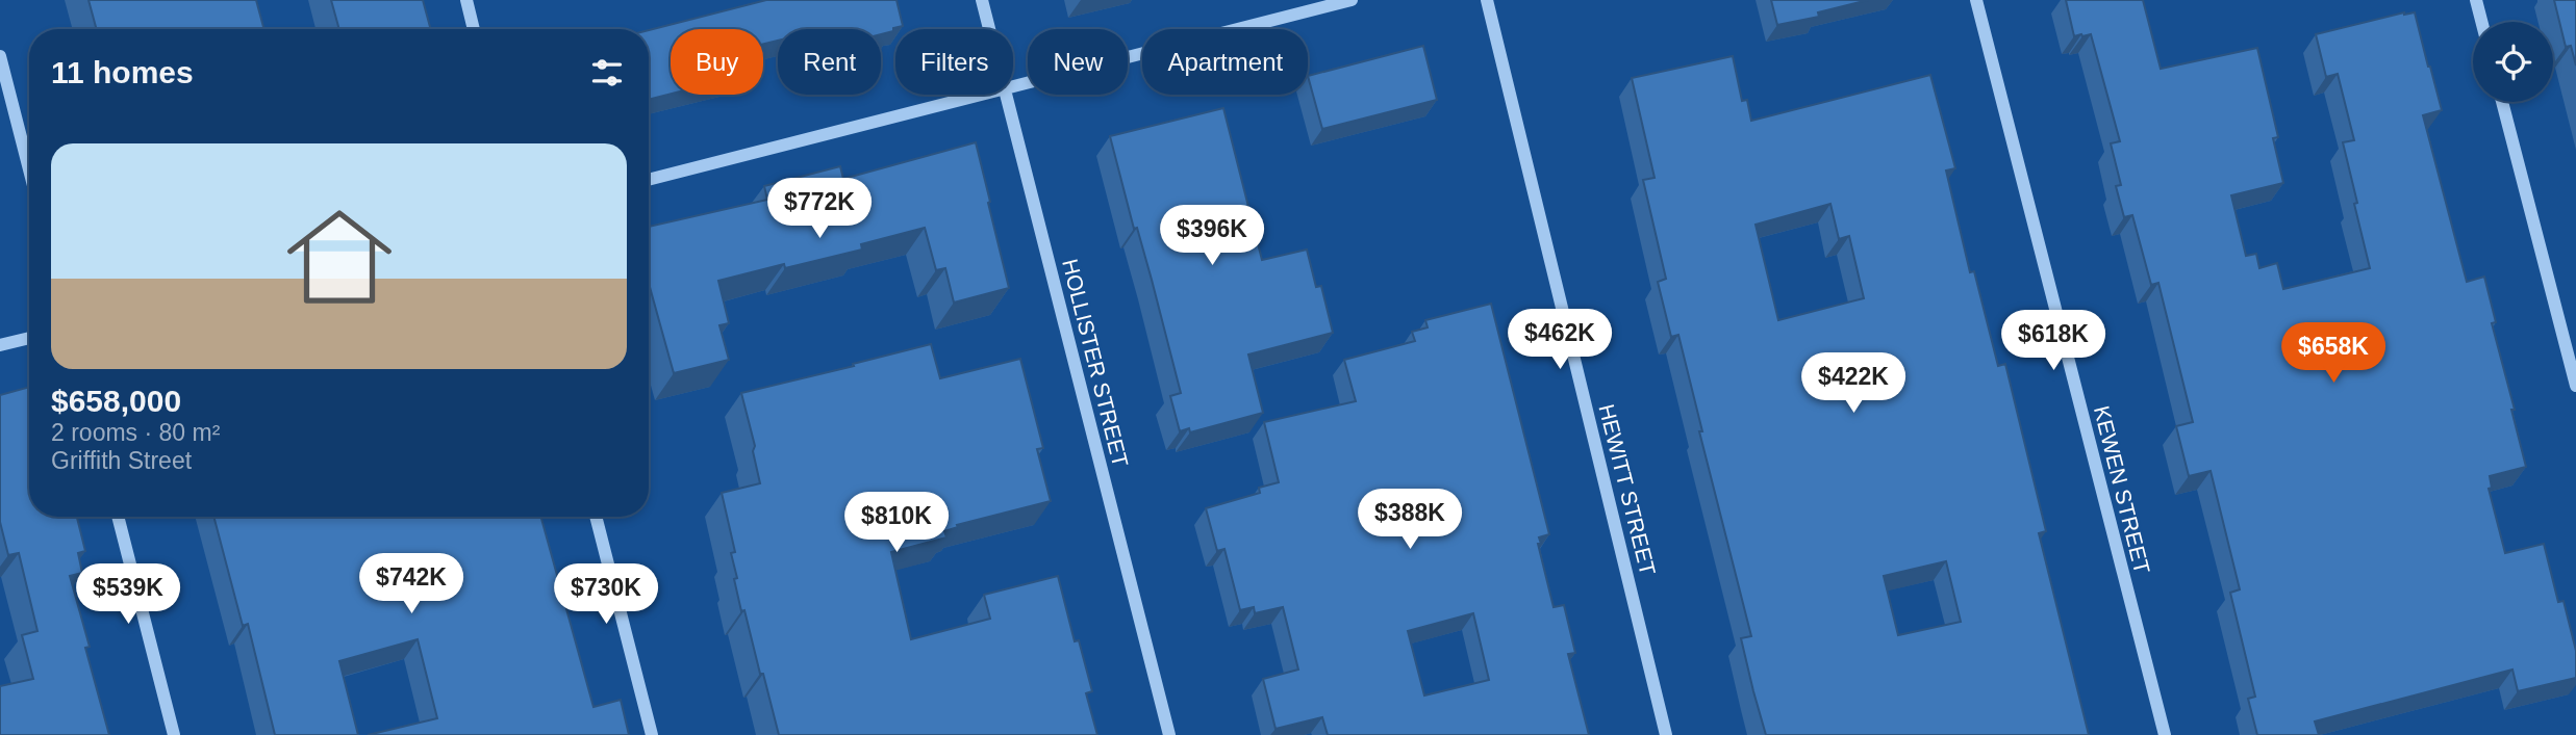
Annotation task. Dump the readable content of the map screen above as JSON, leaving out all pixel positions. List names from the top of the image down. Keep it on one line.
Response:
{"streets":{"street":["HOLLISTER STREET","HEWITT STREET","KEWEN STREET"]},"page":{"chip":["Buy","Rent","Filters","New","Apartment"],"heading":"11 homes","list":[{"name":"$658,000","note":"2 rooms · 80 m² · Griffith Street"}],"price":["$772K","$396K","$462K","$618K","$658K","$422K","$388K","$810K","$742K","$539K","$730K"]}}
